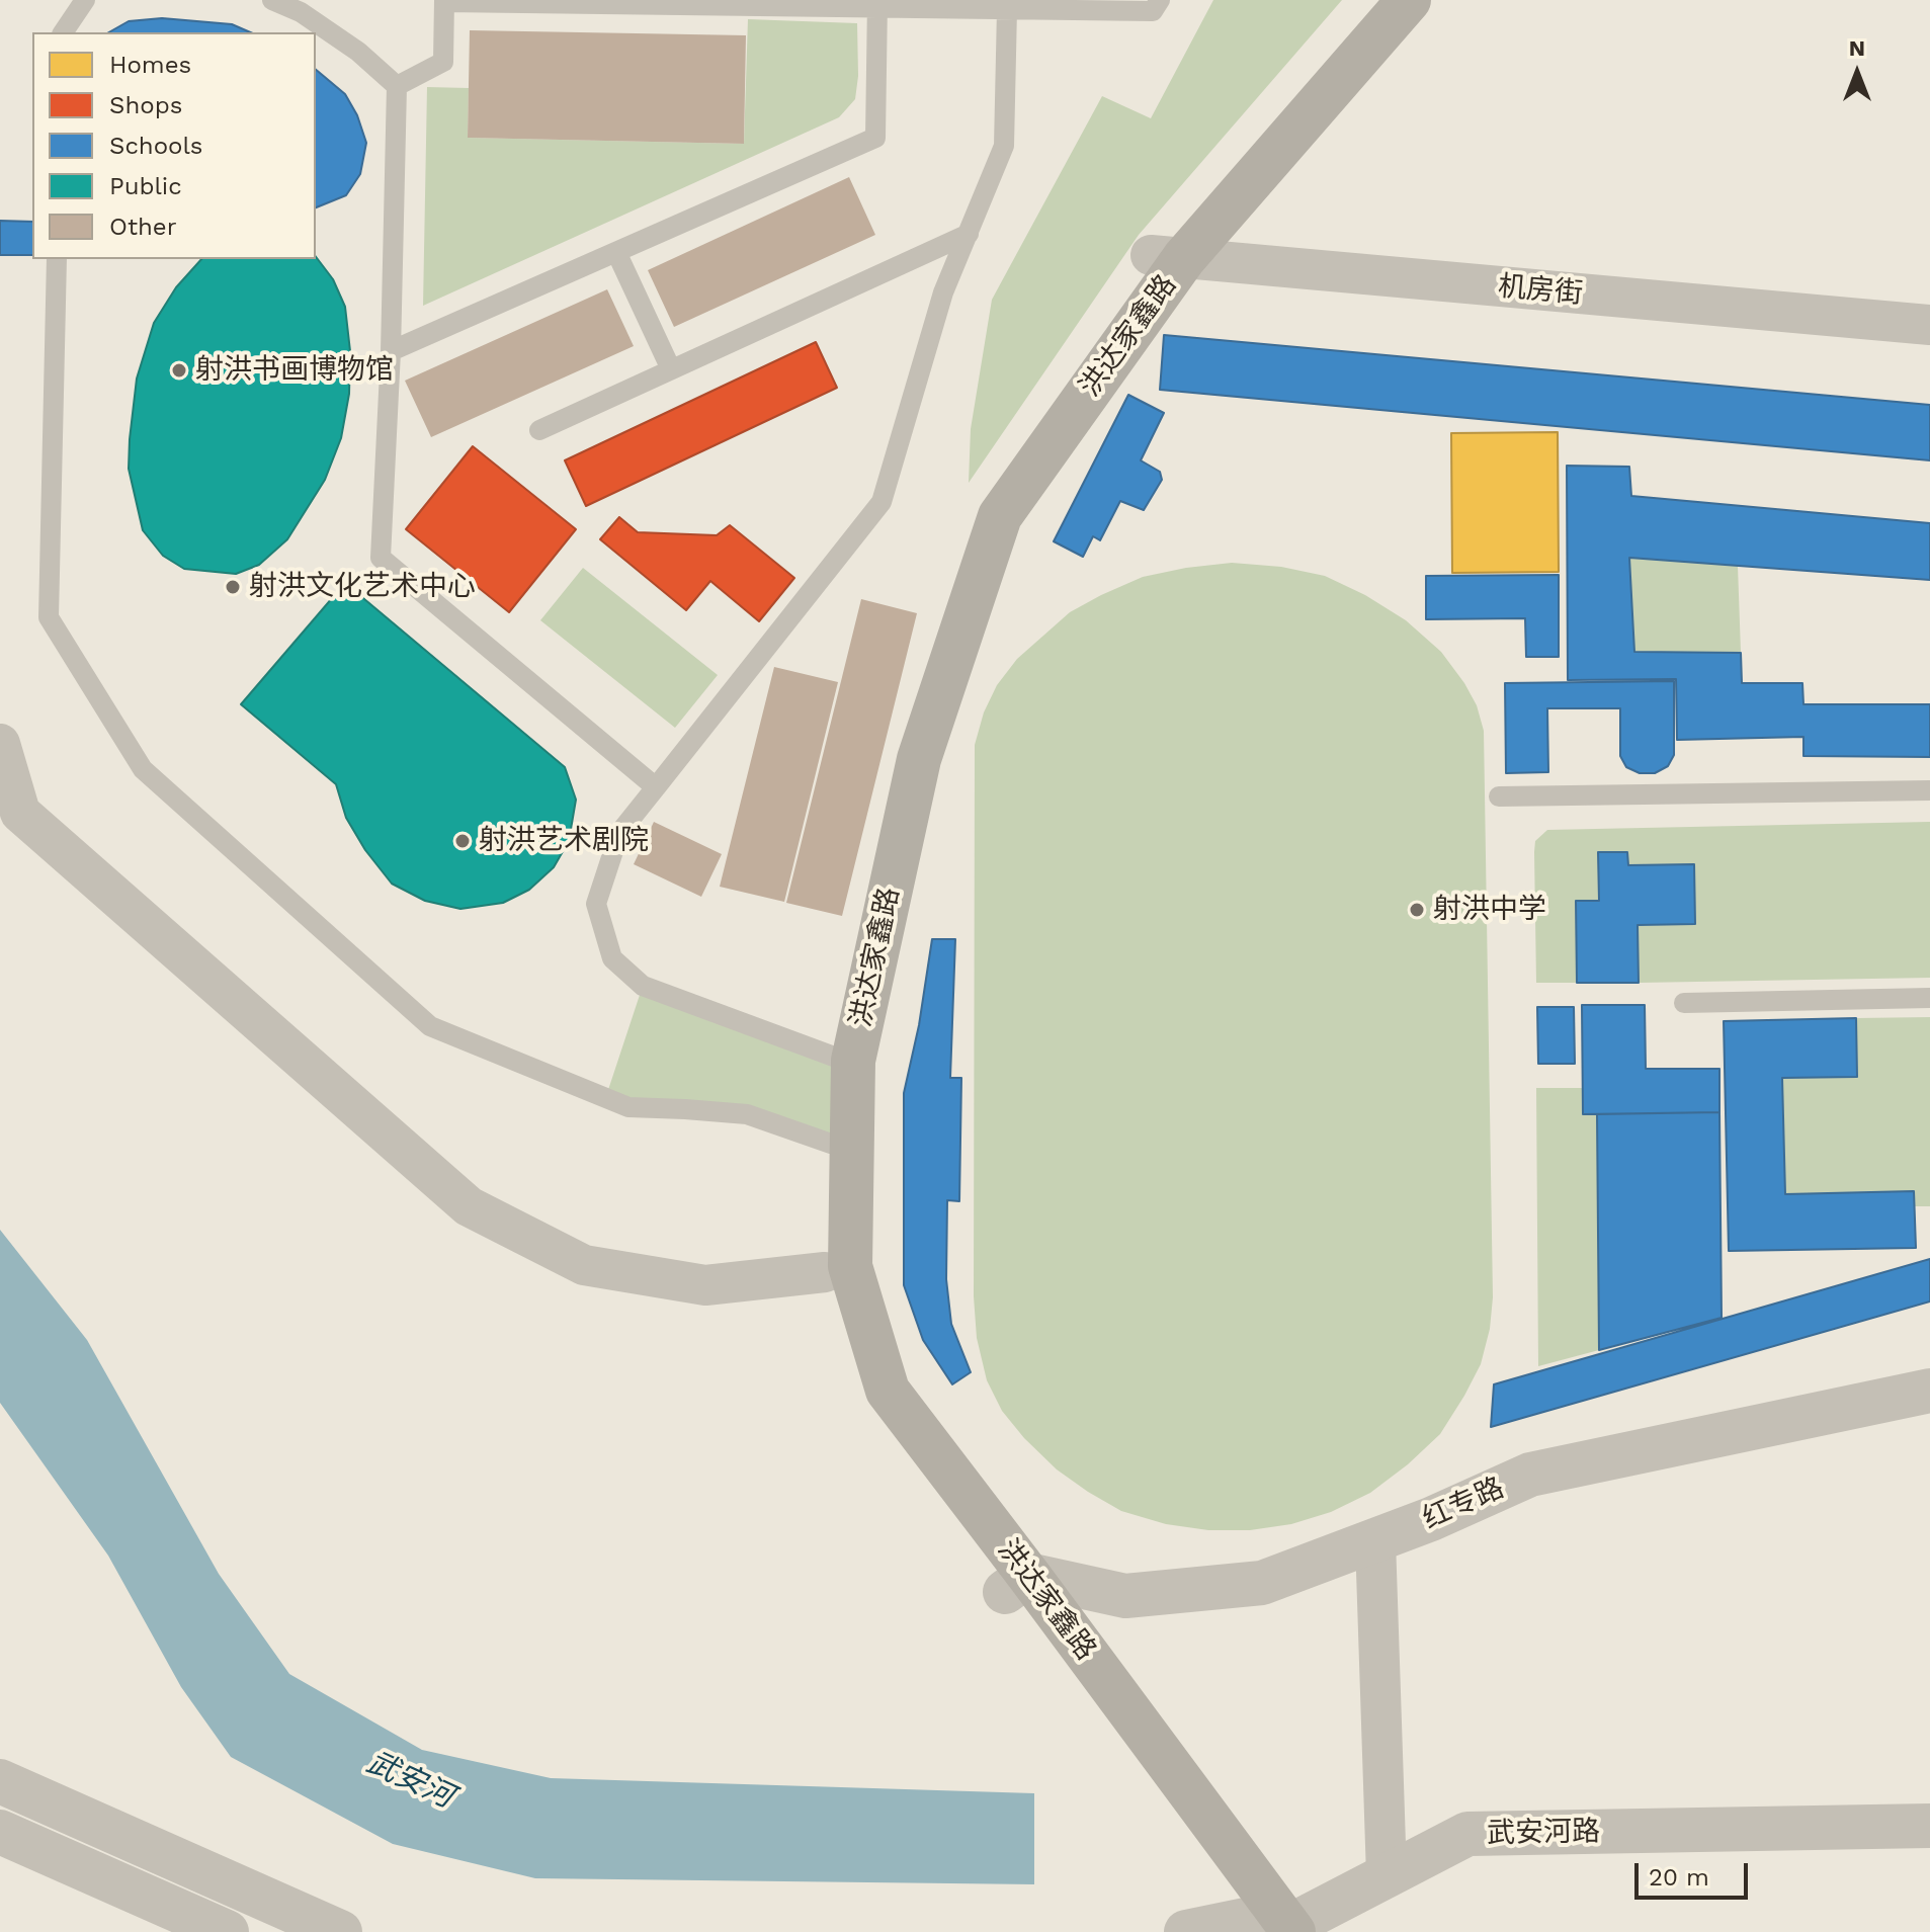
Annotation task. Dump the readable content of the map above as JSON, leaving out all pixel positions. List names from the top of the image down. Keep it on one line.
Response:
{"streets":{"main road":["洪达家鑫路"],"street":["机房街","红专路","武安河路"]},"crossings":[["机房街","洪达家鑫路"],["洪达家鑫路","红专路"],["洪达家鑫路","武安河路"]],"water":["武安河"],"places":["射洪书画博物馆","射洪文化艺术中心","射洪艺术剧院","射洪中学"],"legend":["Homes","Shops","Schools","Public","Other"],"scale_bar":"20 m","north":"top"}
